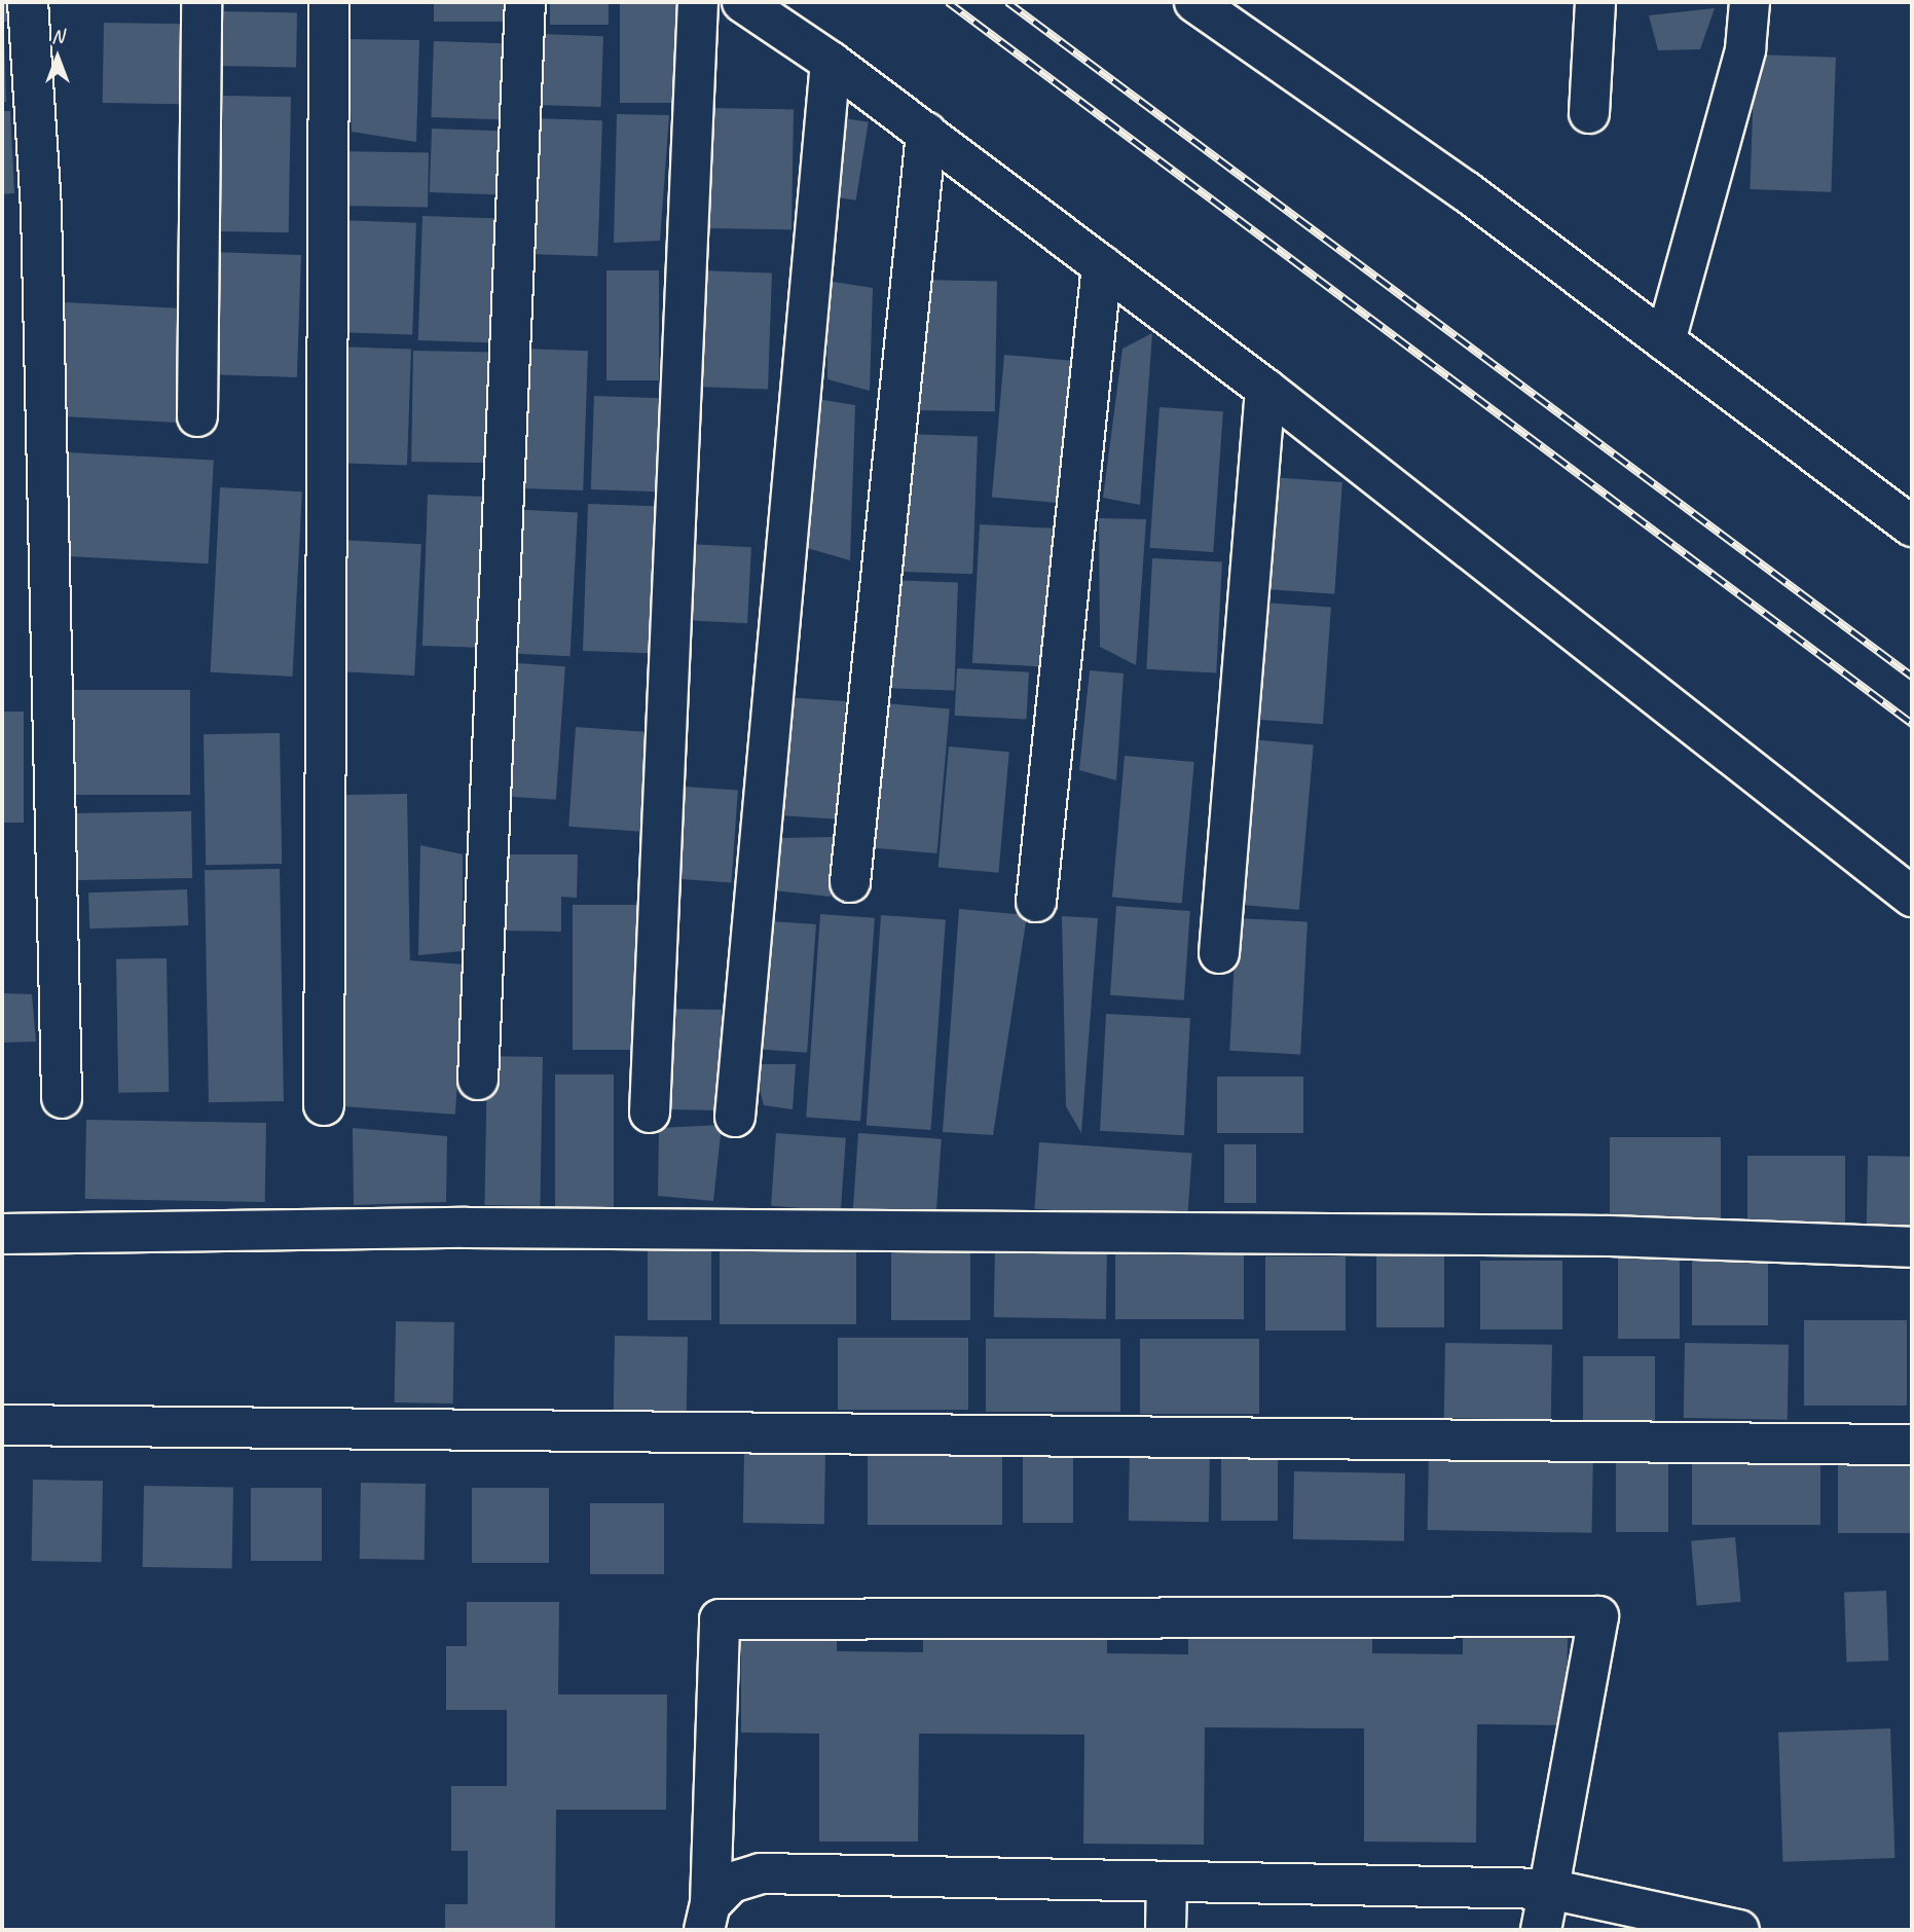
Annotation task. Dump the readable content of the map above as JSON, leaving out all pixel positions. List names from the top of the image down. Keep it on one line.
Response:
{"north":"top"}
